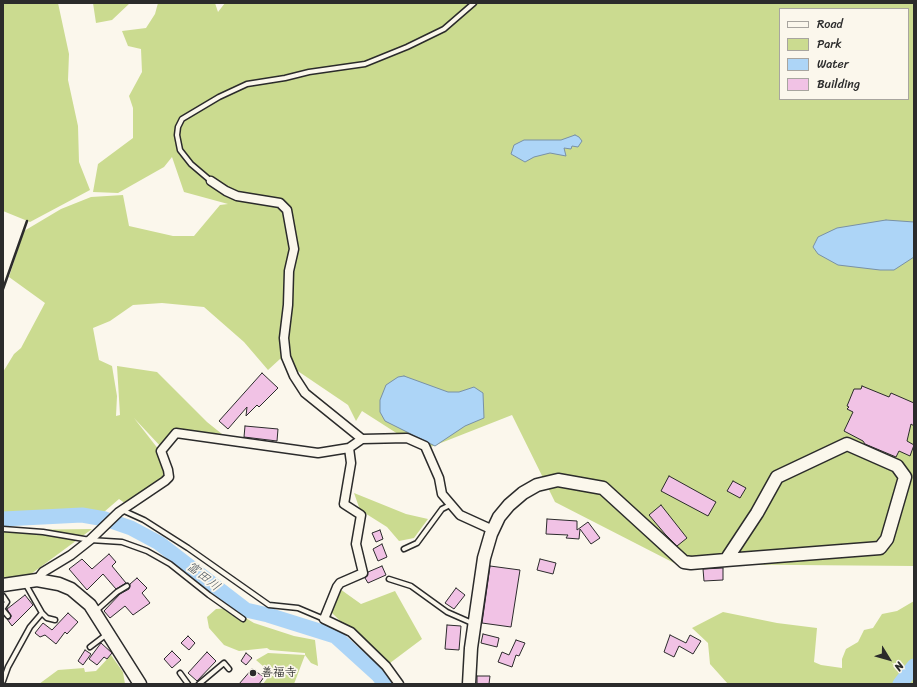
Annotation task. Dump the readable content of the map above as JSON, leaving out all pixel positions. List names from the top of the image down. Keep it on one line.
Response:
{"water":["富田川"],"places":["善福寺"],"legend":["Road","Park","Water","Building"],"north":"bottom right"}
